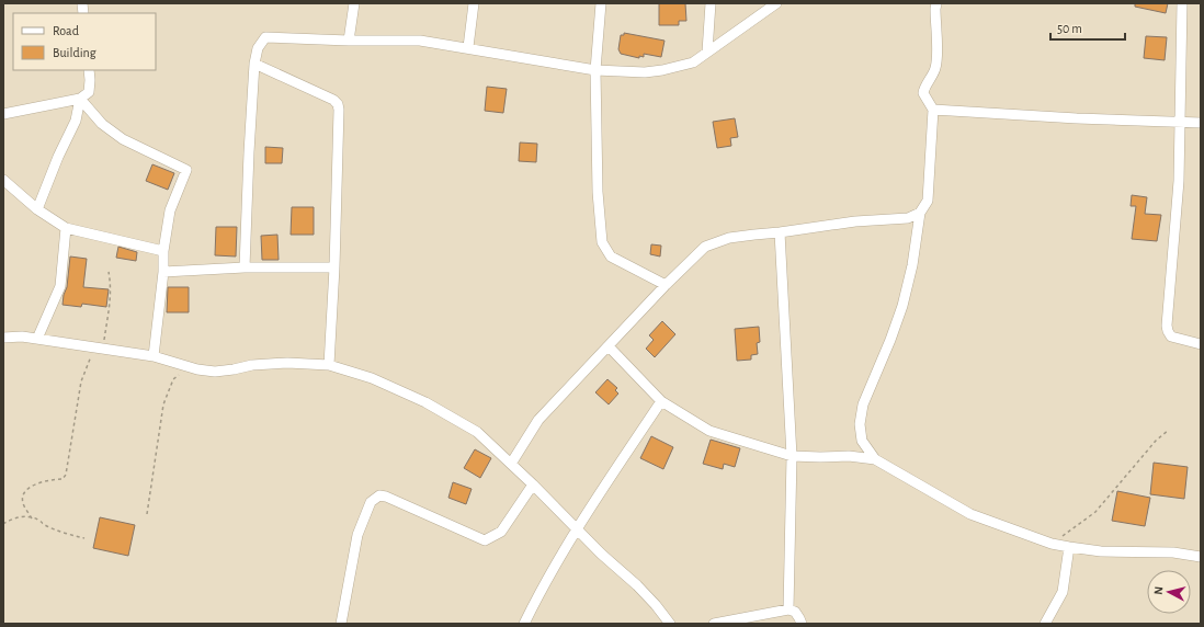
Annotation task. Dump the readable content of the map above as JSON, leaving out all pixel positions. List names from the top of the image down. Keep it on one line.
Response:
{"legend":["Road","Building"],"scale_bar":"50 m","north":"left"}
